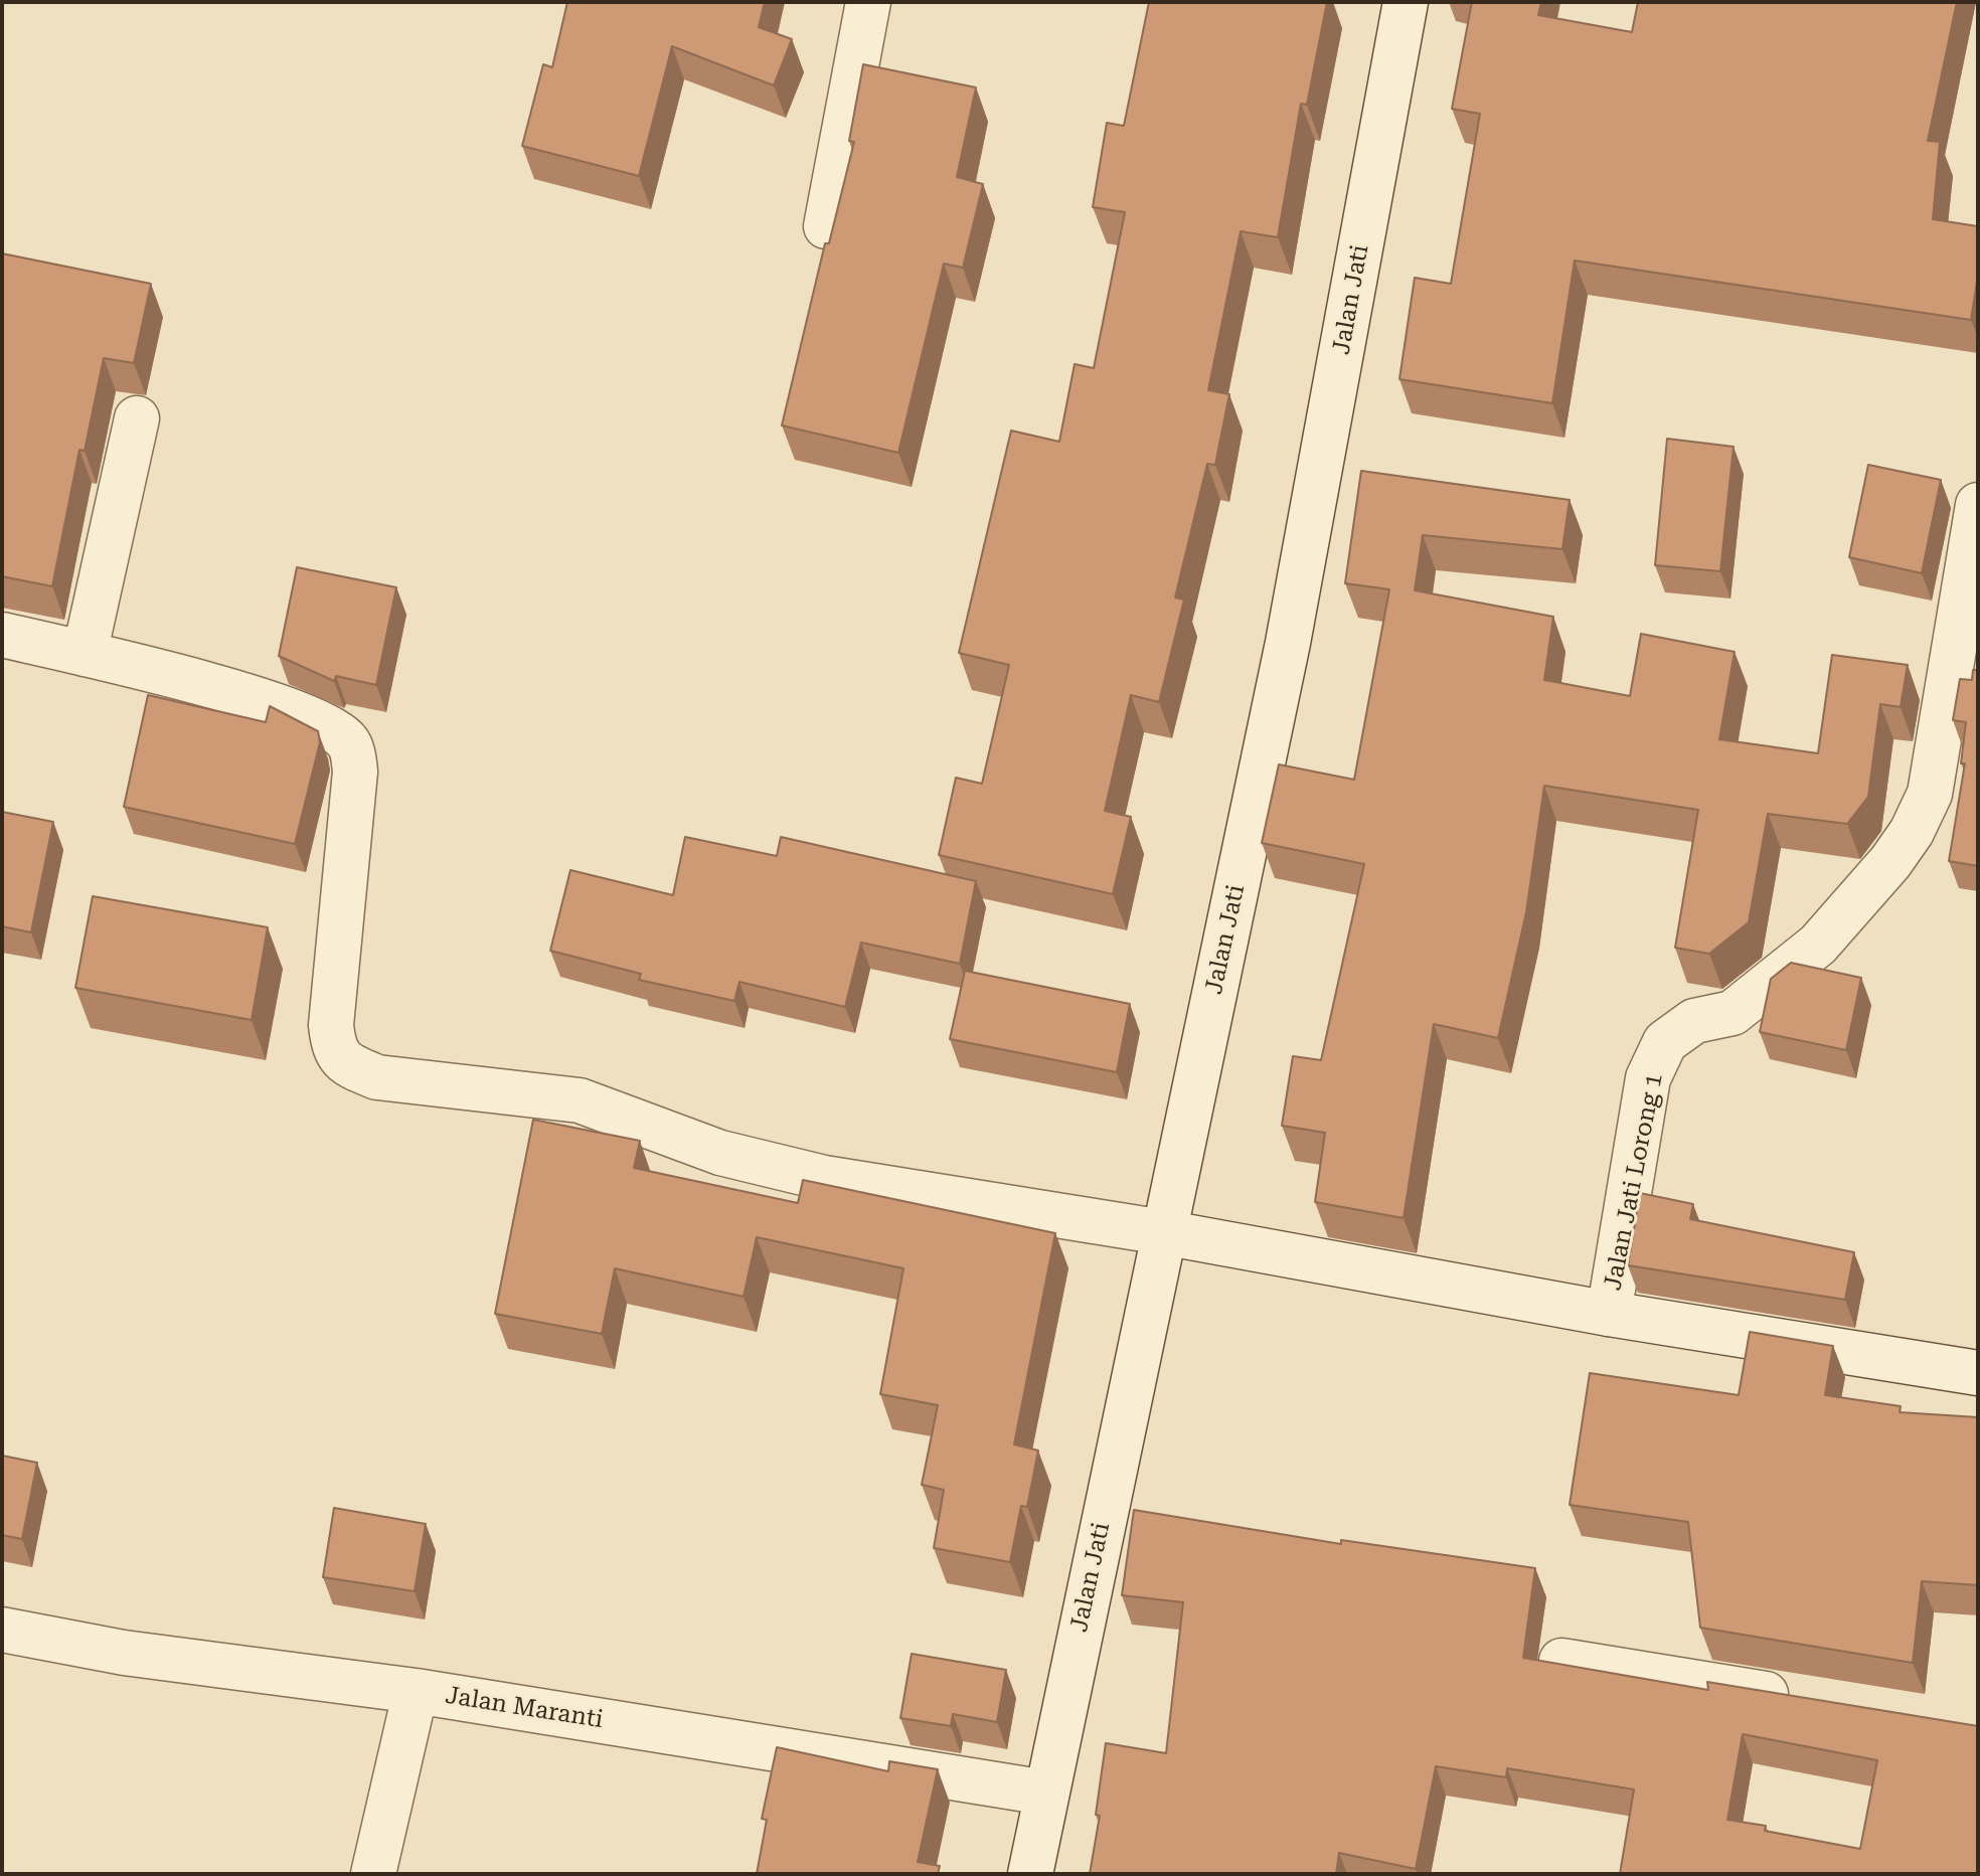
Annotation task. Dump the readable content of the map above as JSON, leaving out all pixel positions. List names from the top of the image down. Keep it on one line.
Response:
{"streets":{"street":["Jalan Jati","Jalan Jati Lorong 1","Jalan Maranti"]},"crossings":[["Jalan Jati","Jalan Jati Lorong 1"],["Jalan Jati","Jalan Maranti"]]}
